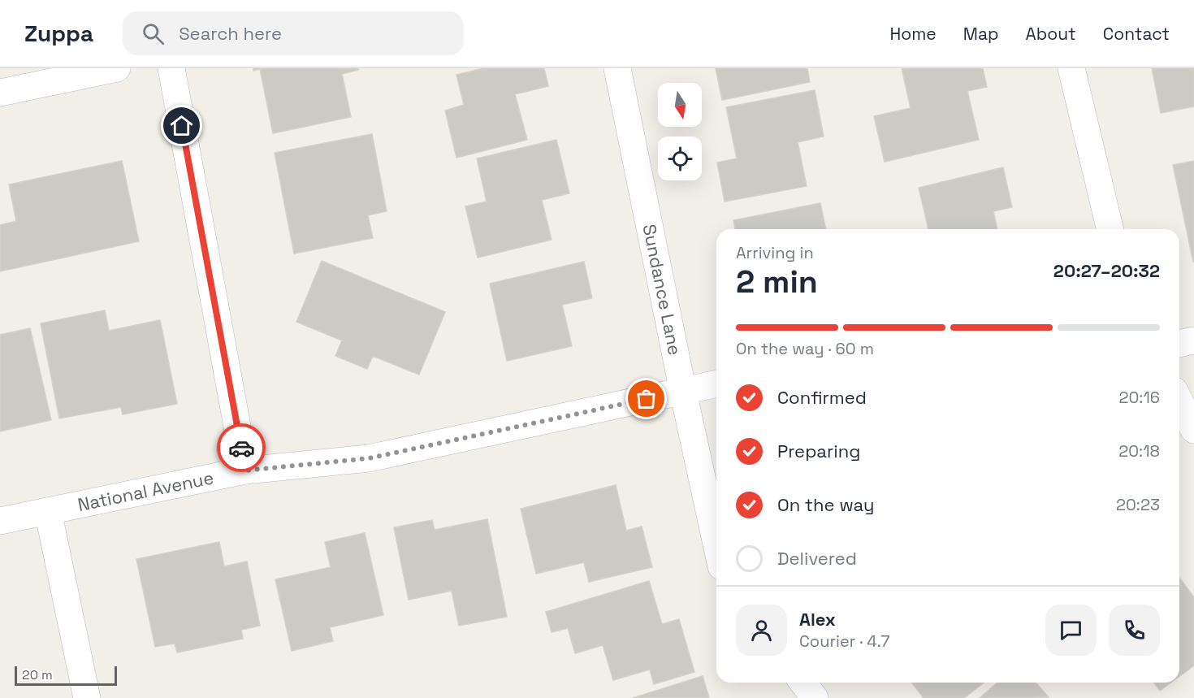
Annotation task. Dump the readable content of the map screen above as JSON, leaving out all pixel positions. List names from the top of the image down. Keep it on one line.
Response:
{"streets":{"street":["Sundance Lane","National Avenue"]},"crossings":[["Sundance Lane","National Avenue"]],"scale_bar":"20 m","north":"bottom","page":{"header":"Zuppa","search":"Search here","nav":["Home","Map","About","Contact"],"heading":["2 min","Arriving in","20:27–20:32"],"panel":["Alex","Courier · 4.7"],"bar":"On the way · 60 m","list":[["Confirmed","20:16"],["Preparing","20:18"],["On the way","20:23"],"Delivered"],"scale":"20 m"}}
